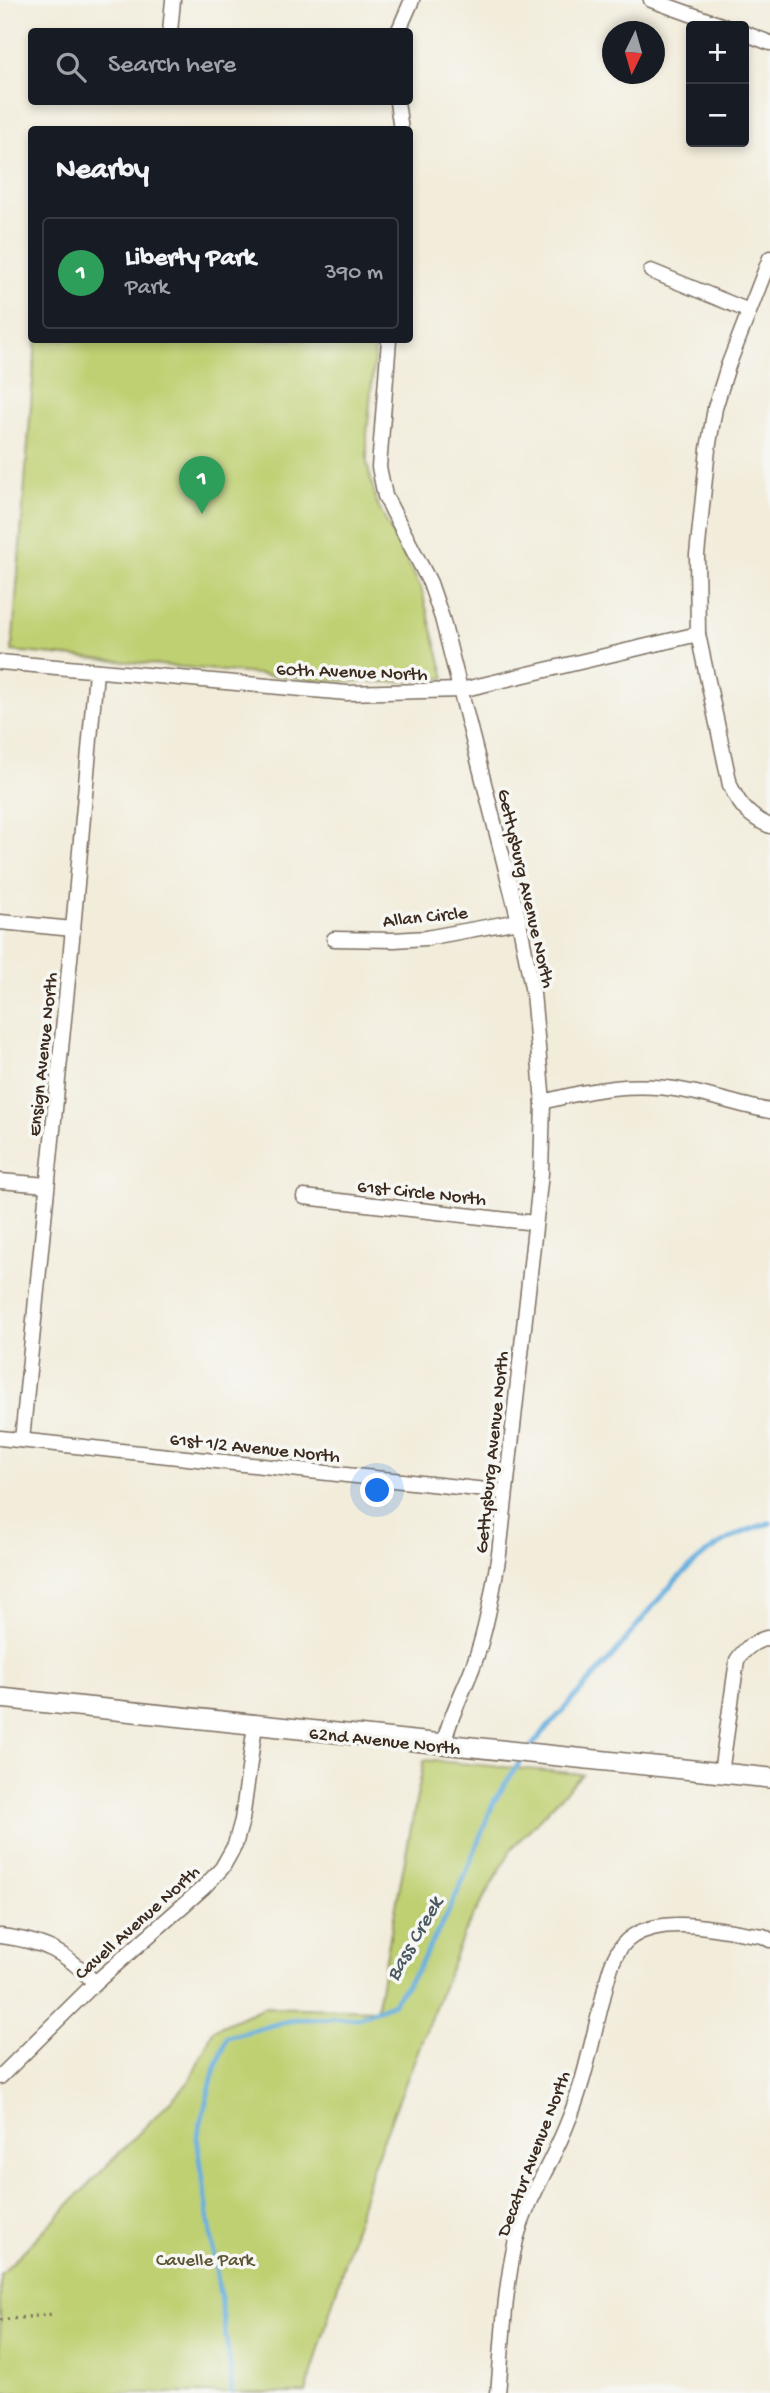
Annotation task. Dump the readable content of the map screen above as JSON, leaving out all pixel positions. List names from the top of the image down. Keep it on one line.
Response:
{"streets":{"street":["60th Avenue North","Gettysburg Avenue North","Allan Circle","Ensign Avenue North","61st Circle North","61st 1/2 Avenue North","62nd Avenue North","Cavell Avenue North","Decatur Avenue North"]},"crossings":[["60th Avenue North","Gettysburg Avenue North"],["60th Avenue North","Ensign Avenue North"],["Gettysburg Avenue North","Allan Circle"],["Gettysburg Avenue North","61st Circle North"],["Gettysburg Avenue North","61st 1/2 Avenue North"],["Gettysburg Avenue North","62nd Avenue North"],["Ensign Avenue North","61st 1/2 Avenue North"],["62nd Avenue North","Cavell Avenue North"]],"water":["Bass Creek"],"parks":["Cavelle Park"],"north":"bottom","page":{"map_buttons":["+","−"],"search":"Search here","heading":"Nearby","list":[{"mark":"1","name":"Liberty Park","note":"Park","value":"390 m"}],"pins":"1"}}
